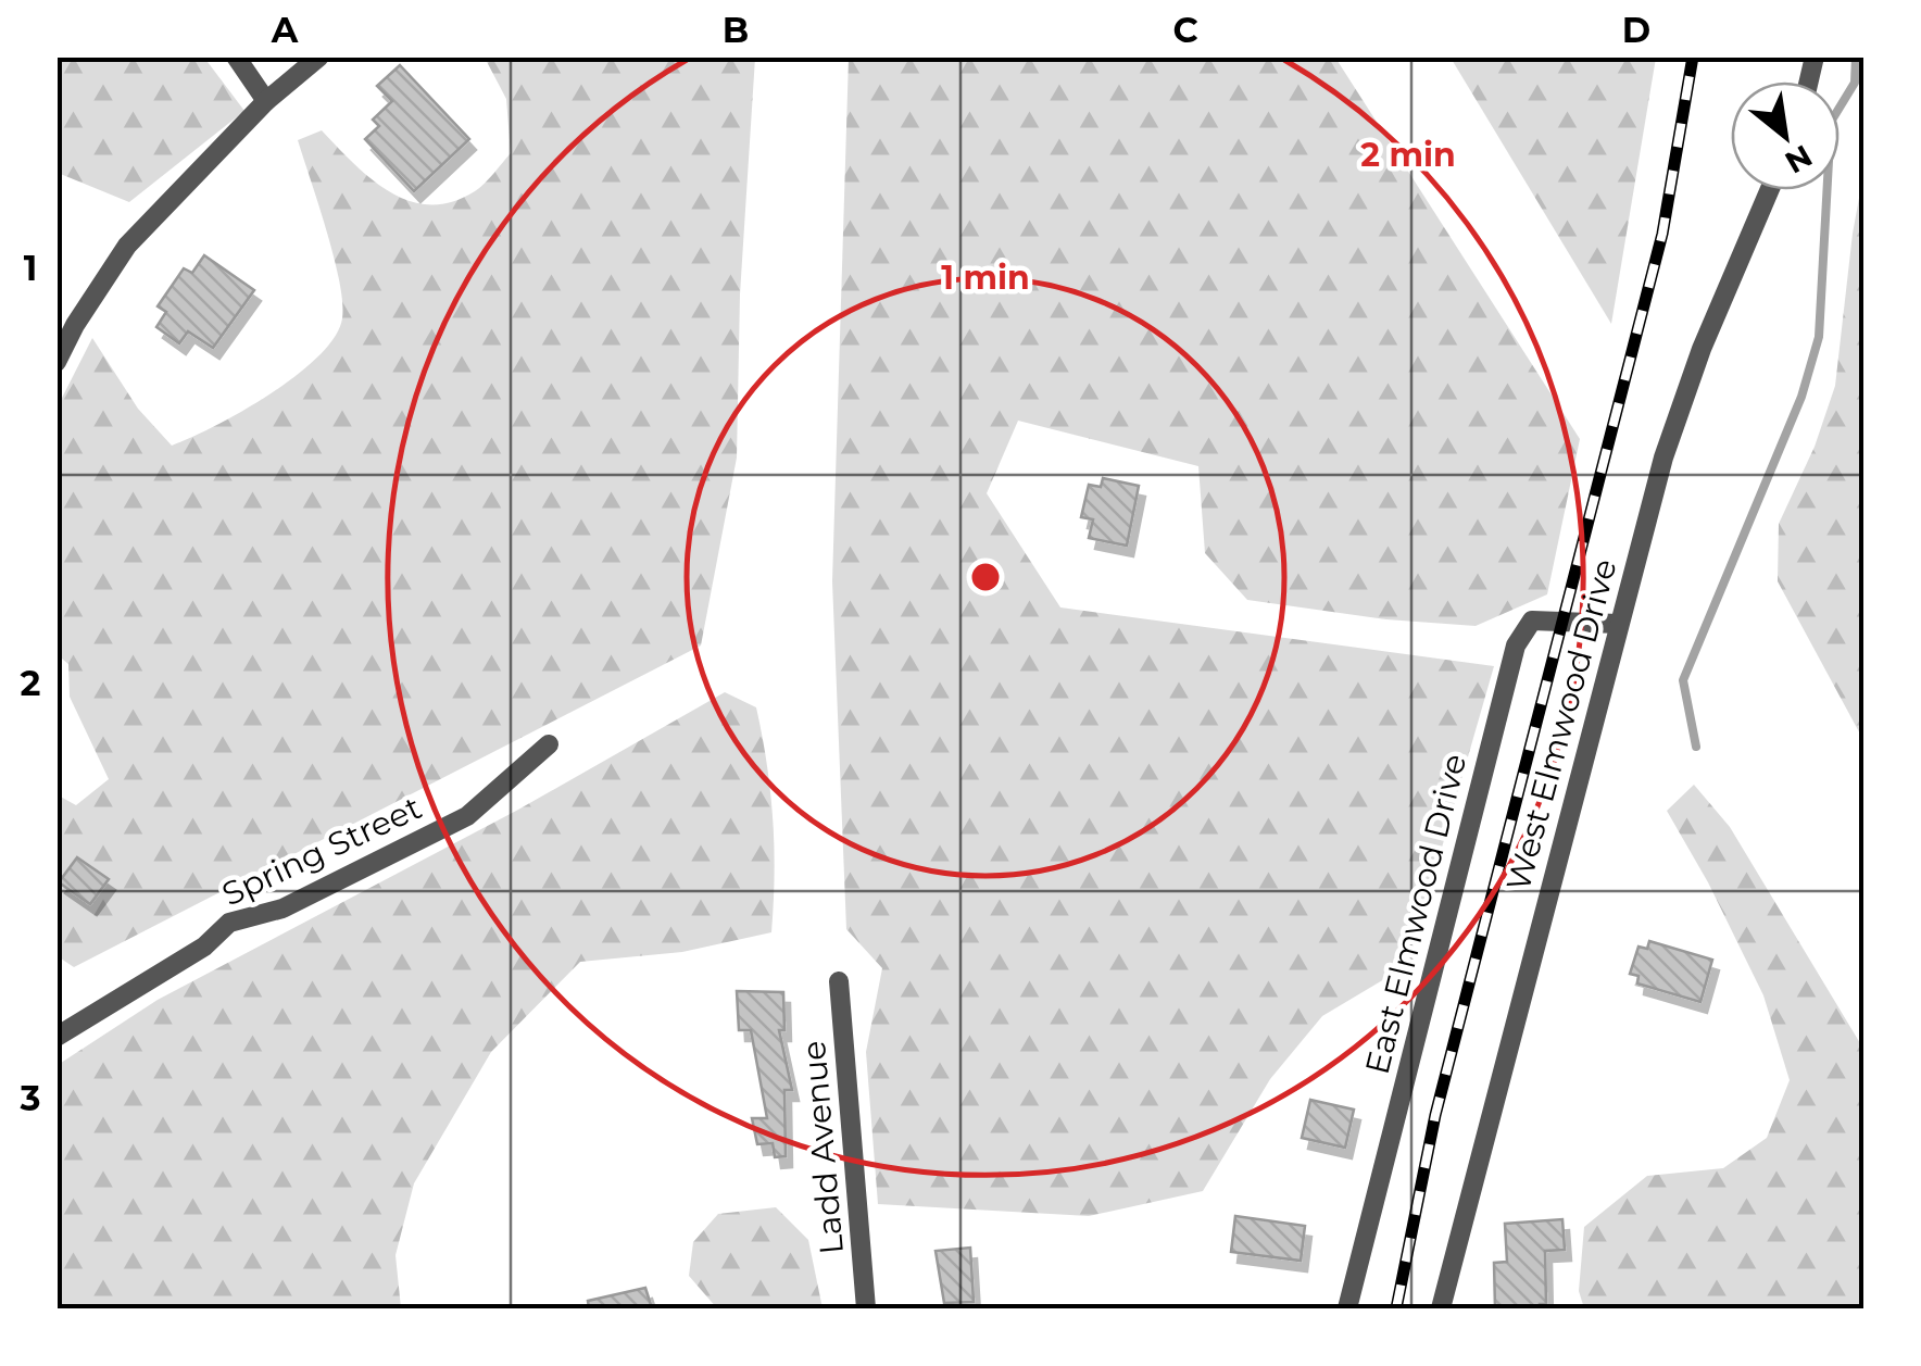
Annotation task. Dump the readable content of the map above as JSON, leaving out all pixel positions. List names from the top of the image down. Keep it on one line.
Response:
{"streets":{"street":["West Elmwood Drive","Spring Street","East Elmwood Drive","Ladd Avenue"]},"crossings":[["West Elmwood Drive","East Elmwood Drive"]],"north":"bottom right","grid":{"columns":["A","B","C","D"],"rows":["1","2","3"]},"rings":["2 min","1 min"]}
